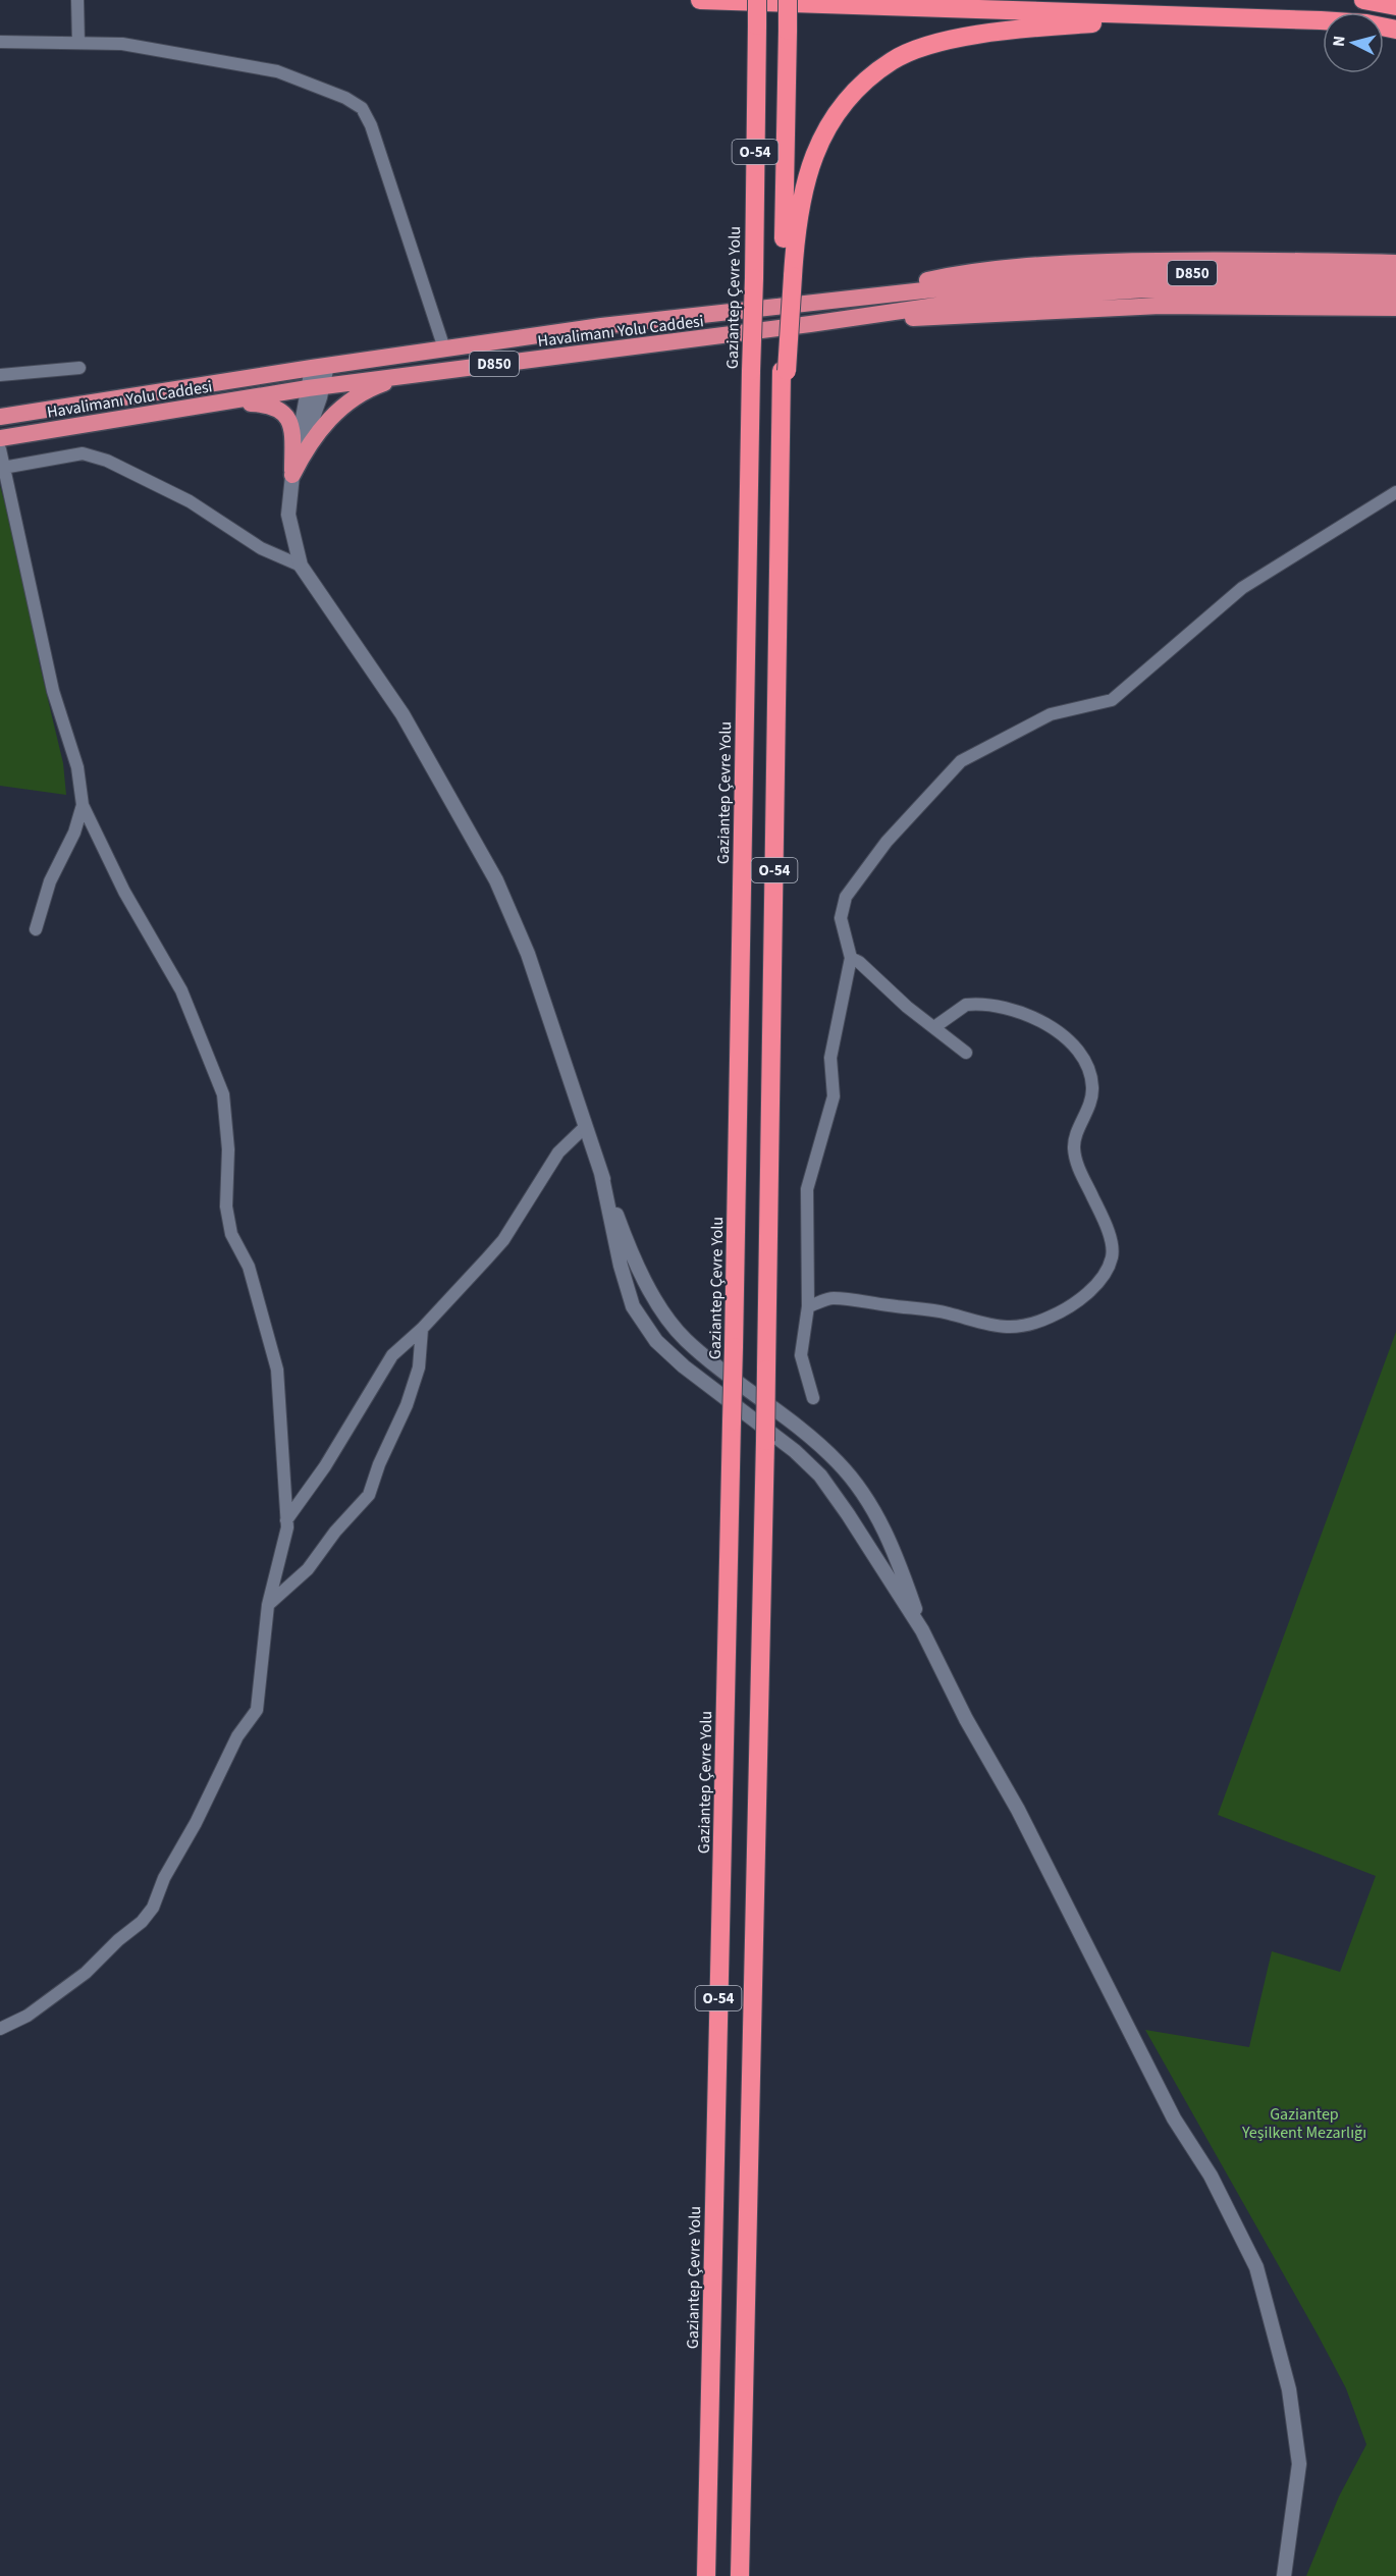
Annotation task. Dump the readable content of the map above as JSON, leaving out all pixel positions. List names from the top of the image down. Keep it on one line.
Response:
{"streets":{"highway":["O-54","D850","Gaziantep Çevre Yolu","Havalimanı Yolu Caddesi"]},"parks":["Gaziantep Yeşilkent Mezarlığı"],"north":"left"}
